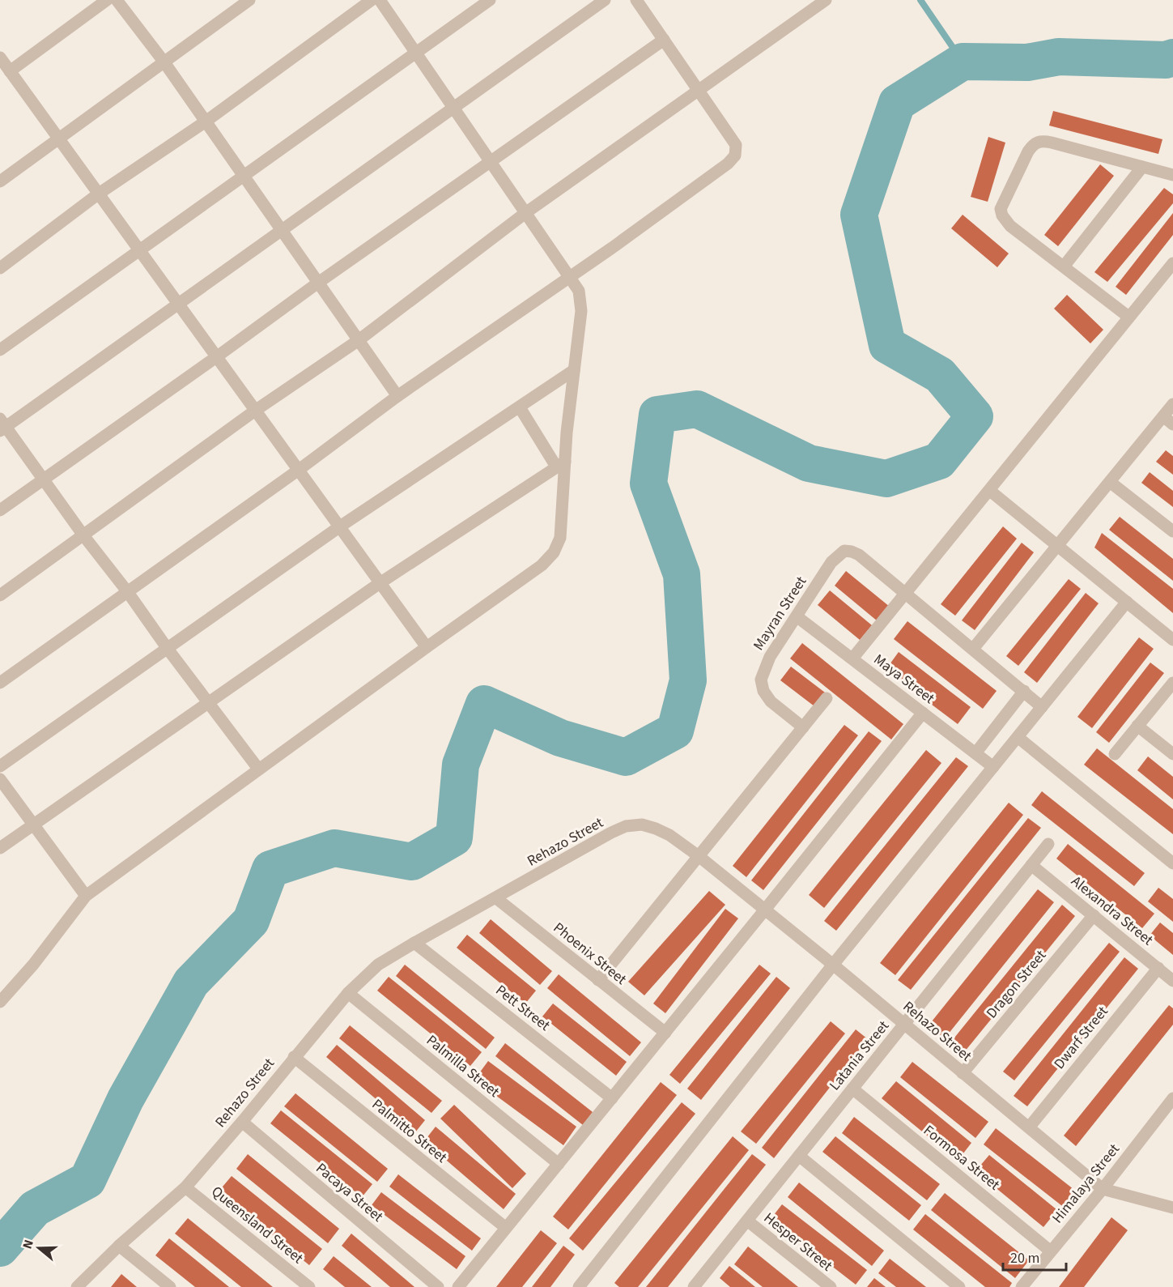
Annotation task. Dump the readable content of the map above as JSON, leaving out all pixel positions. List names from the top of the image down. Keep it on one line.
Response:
{"streets":{"street":["Mayran Street","Maya Street","Rehazo Street","Alexandra Street","Phoenix Street","Dragon Street","Pett Street","Dwarf Street","Latania Street","Palmilla Street","Palmitto Street","Formosa Street","Himalaya Street","Pacaya Street","Queensland Street","Hesper Street"]},"crossings":[["Mayran Street","Maya Street"],["Rehazo Street","Phoenix Street"],["Rehazo Street","Dragon Street"],["Rehazo Street","Pett Street"],["Rehazo Street","Dwarf Street"],["Rehazo Street","Latania Street"],["Rehazo Street","Palmilla Street"],["Rehazo Street","Palmitto Street"],["Rehazo Street","Himalaya Street"],["Rehazo Street","Pacaya Street"],["Rehazo Street","Queensland Street"],["Alexandra Street","Dragon Street"],["Alexandra Street","Dwarf Street"],["Alexandra Street","Latania Street"],["Latania Street","Formosa Street"],["Latania Street","Hesper Street"],["Formosa Street","Himalaya Street"]],"scale_bar":"20 m","north":"left"}
